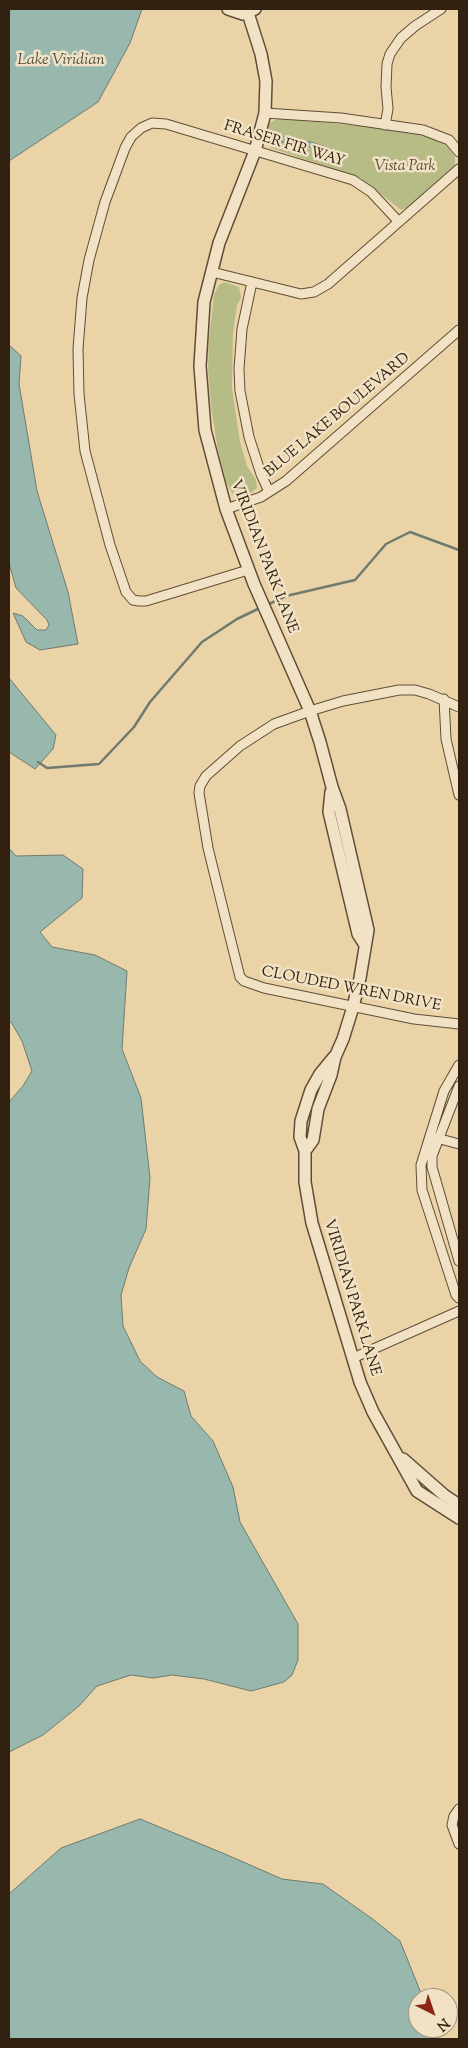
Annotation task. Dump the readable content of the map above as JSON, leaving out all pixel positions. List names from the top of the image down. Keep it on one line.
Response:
{"streets":{"street":["FRASER FIR WAY","BLUE LAKE BOULEVARD","VIRIDIAN PARK LANE","CLOUDED WREN DRIVE"]},"crossings":[["FRASER FIR WAY","VIRIDIAN PARK LANE"],["BLUE LAKE BOULEVARD","VIRIDIAN PARK LANE"],["VIRIDIAN PARK LANE","CLOUDED WREN DRIVE"]],"water":["Lake Viridian"],"parks":["Vista Park"],"north":"bottom right"}
